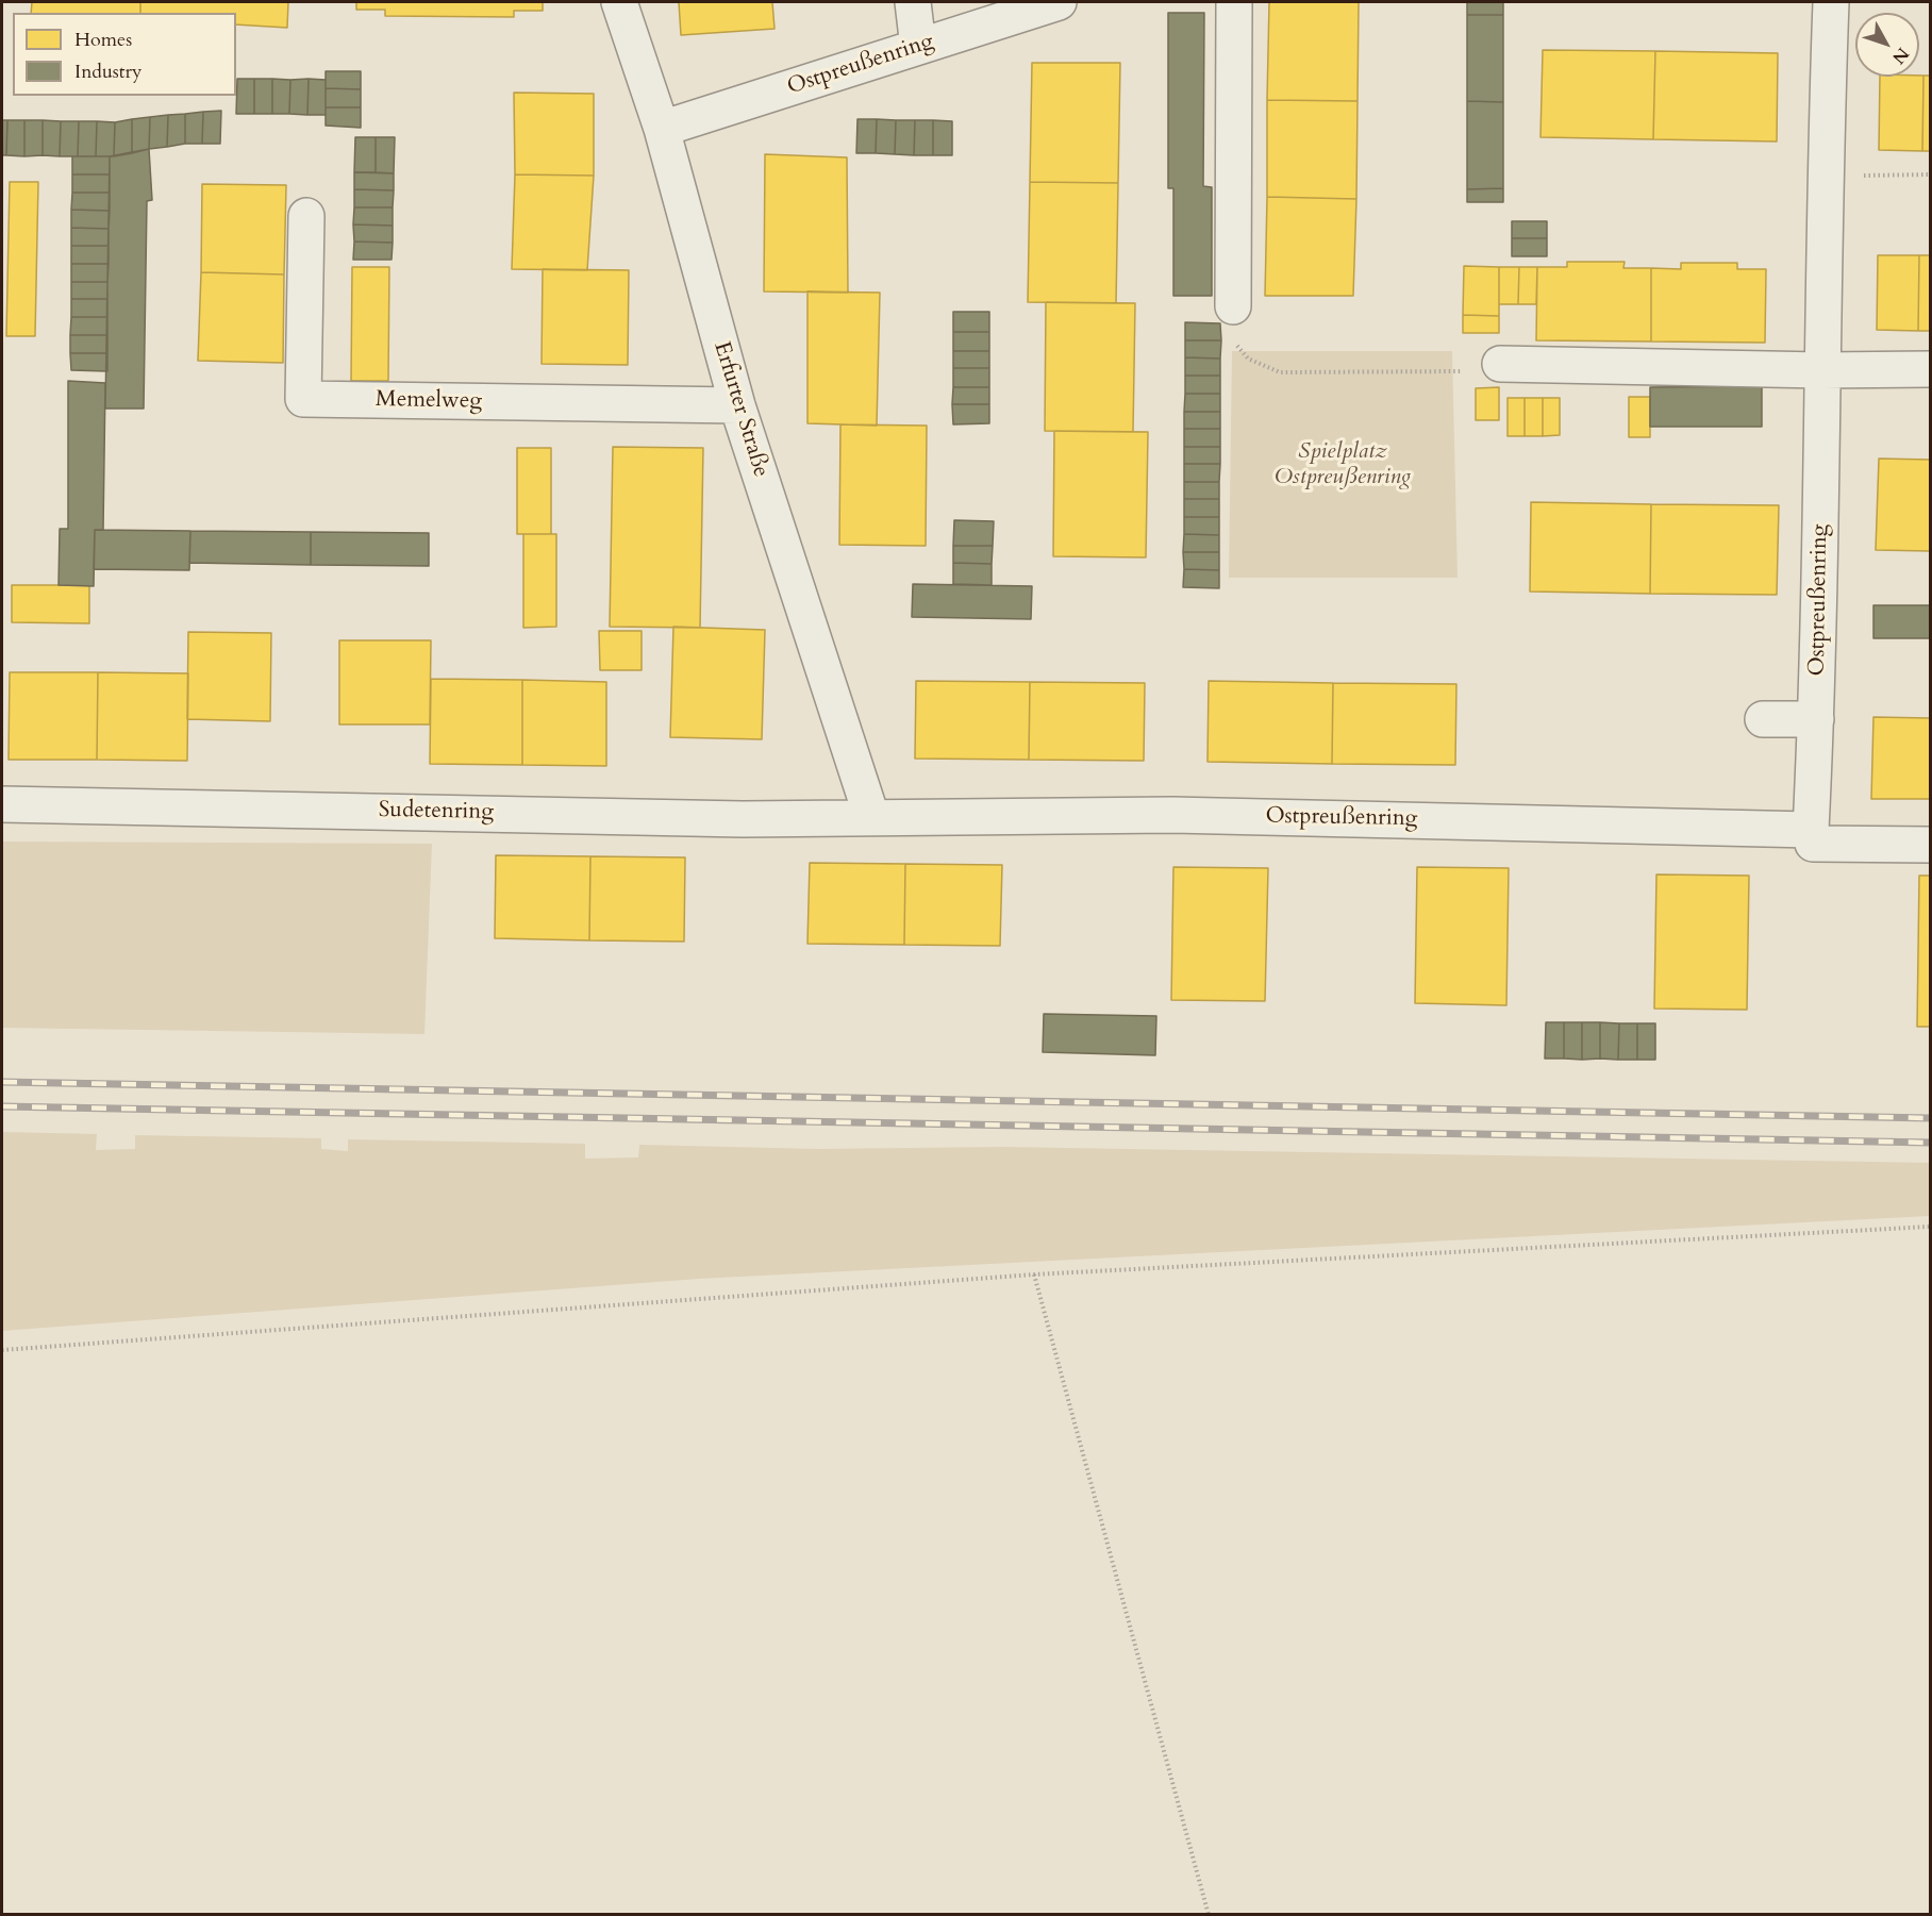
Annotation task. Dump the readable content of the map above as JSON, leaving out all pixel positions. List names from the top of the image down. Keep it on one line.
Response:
{"streets":{"street":["Ostpreußenring","Memelweg","Erfurter Straße","Sudetenring"]},"crossings":[["Ostpreußenring","Erfurter Straße"],["Ostpreußenring","Sudetenring"],["Memelweg","Erfurter Straße"],["Erfurter Straße","Sudetenring"]],"parks":["Spielplatz Ostpreußenring"],"legend":["Homes","Industry"],"north":"bottom right"}
